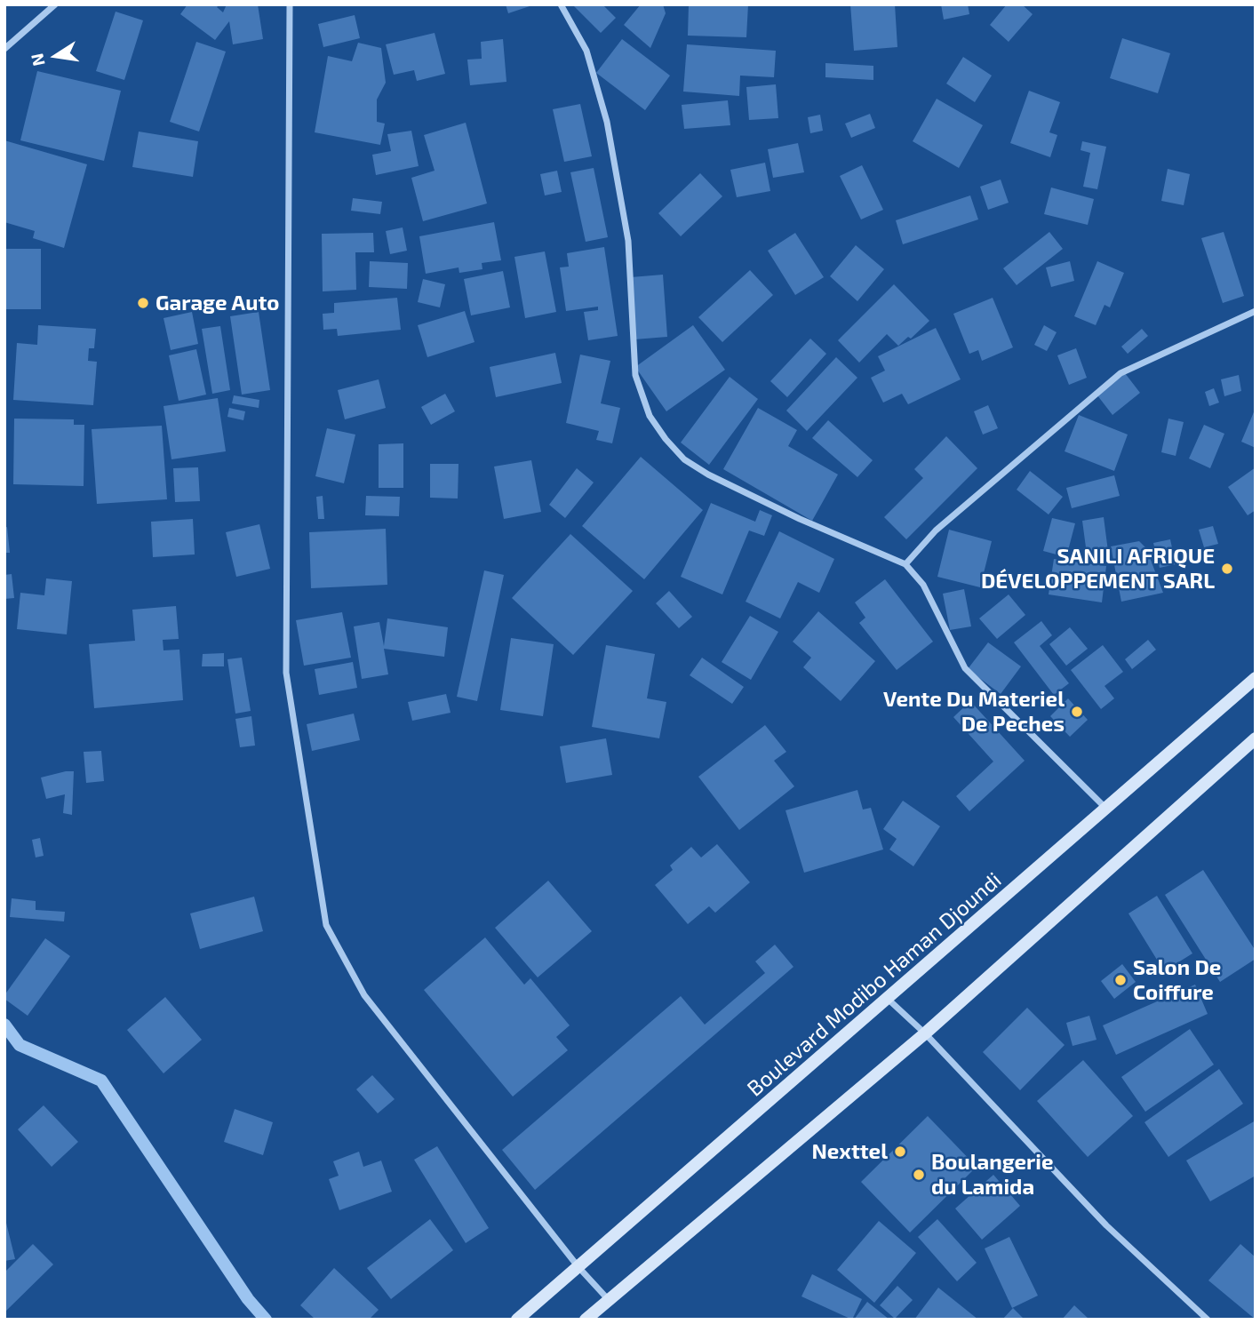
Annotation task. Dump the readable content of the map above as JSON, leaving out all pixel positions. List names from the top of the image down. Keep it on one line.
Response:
{"streets":{"main road":["Boulevard Modibo Haman Djoundi"]},"places":["Garage Auto","SANILI AFRIQUE DÉVELOPPEMENT SARL","Vente Du Materiel De Peches","Salon De Coiffure","Nexttel","Boulangerie du Lamida"],"north":"left"}
